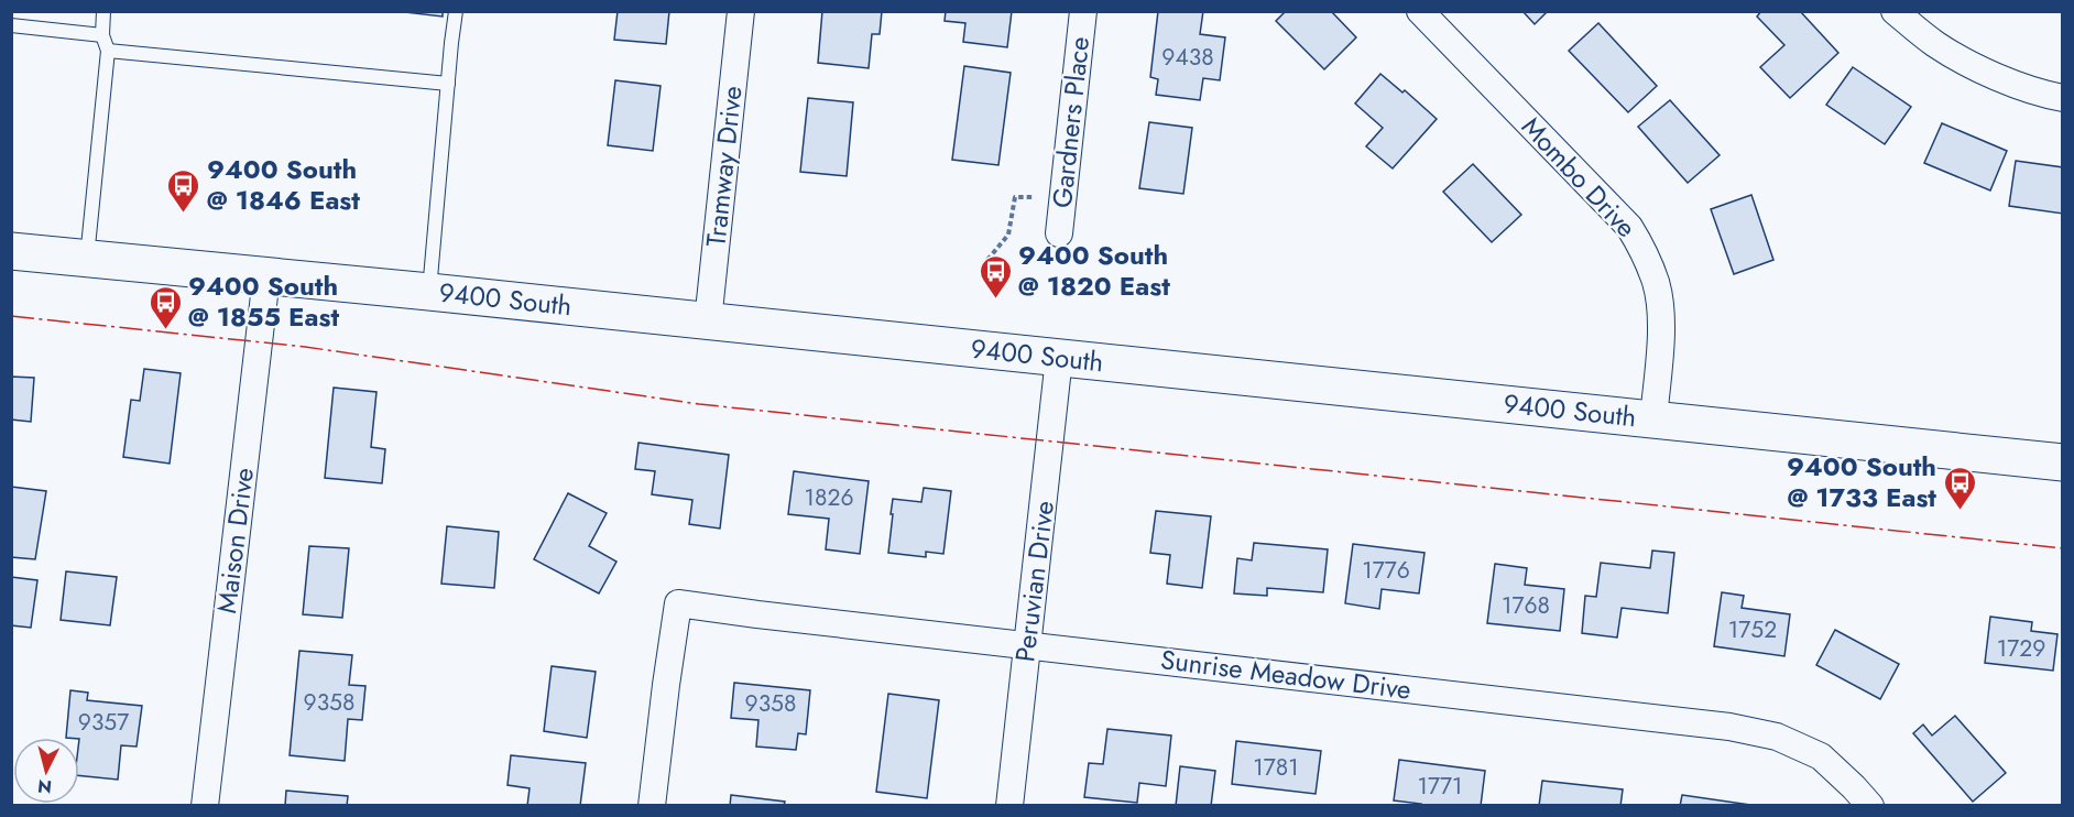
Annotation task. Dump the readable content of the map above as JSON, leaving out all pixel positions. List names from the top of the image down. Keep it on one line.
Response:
{"streets":{"main road":["9400 South"],"street":["Gardners Place","Tramway Drive","Mombo Drive","Maison Drive","Peruvian Drive","Sunrise Meadow Drive"]},"crossings":[["Tramway Drive","9400 South"],["Mombo Drive","9400 South"],["9400 South","Maison Drive"],["9400 South","Peruvian Drive"],["Peruvian Drive","Sunrise Meadow Drive"]],"places":{"bus stop":["9400 South @ 1846 East","9400 South @ 1820 East","9400 South @ 1855 East","9400 South @ 1733 East"]},"house_numbers":["9438","1826","1776","1768","1752","1729","9358","9358","9357","1781","1771"],"north":"bottom"}
